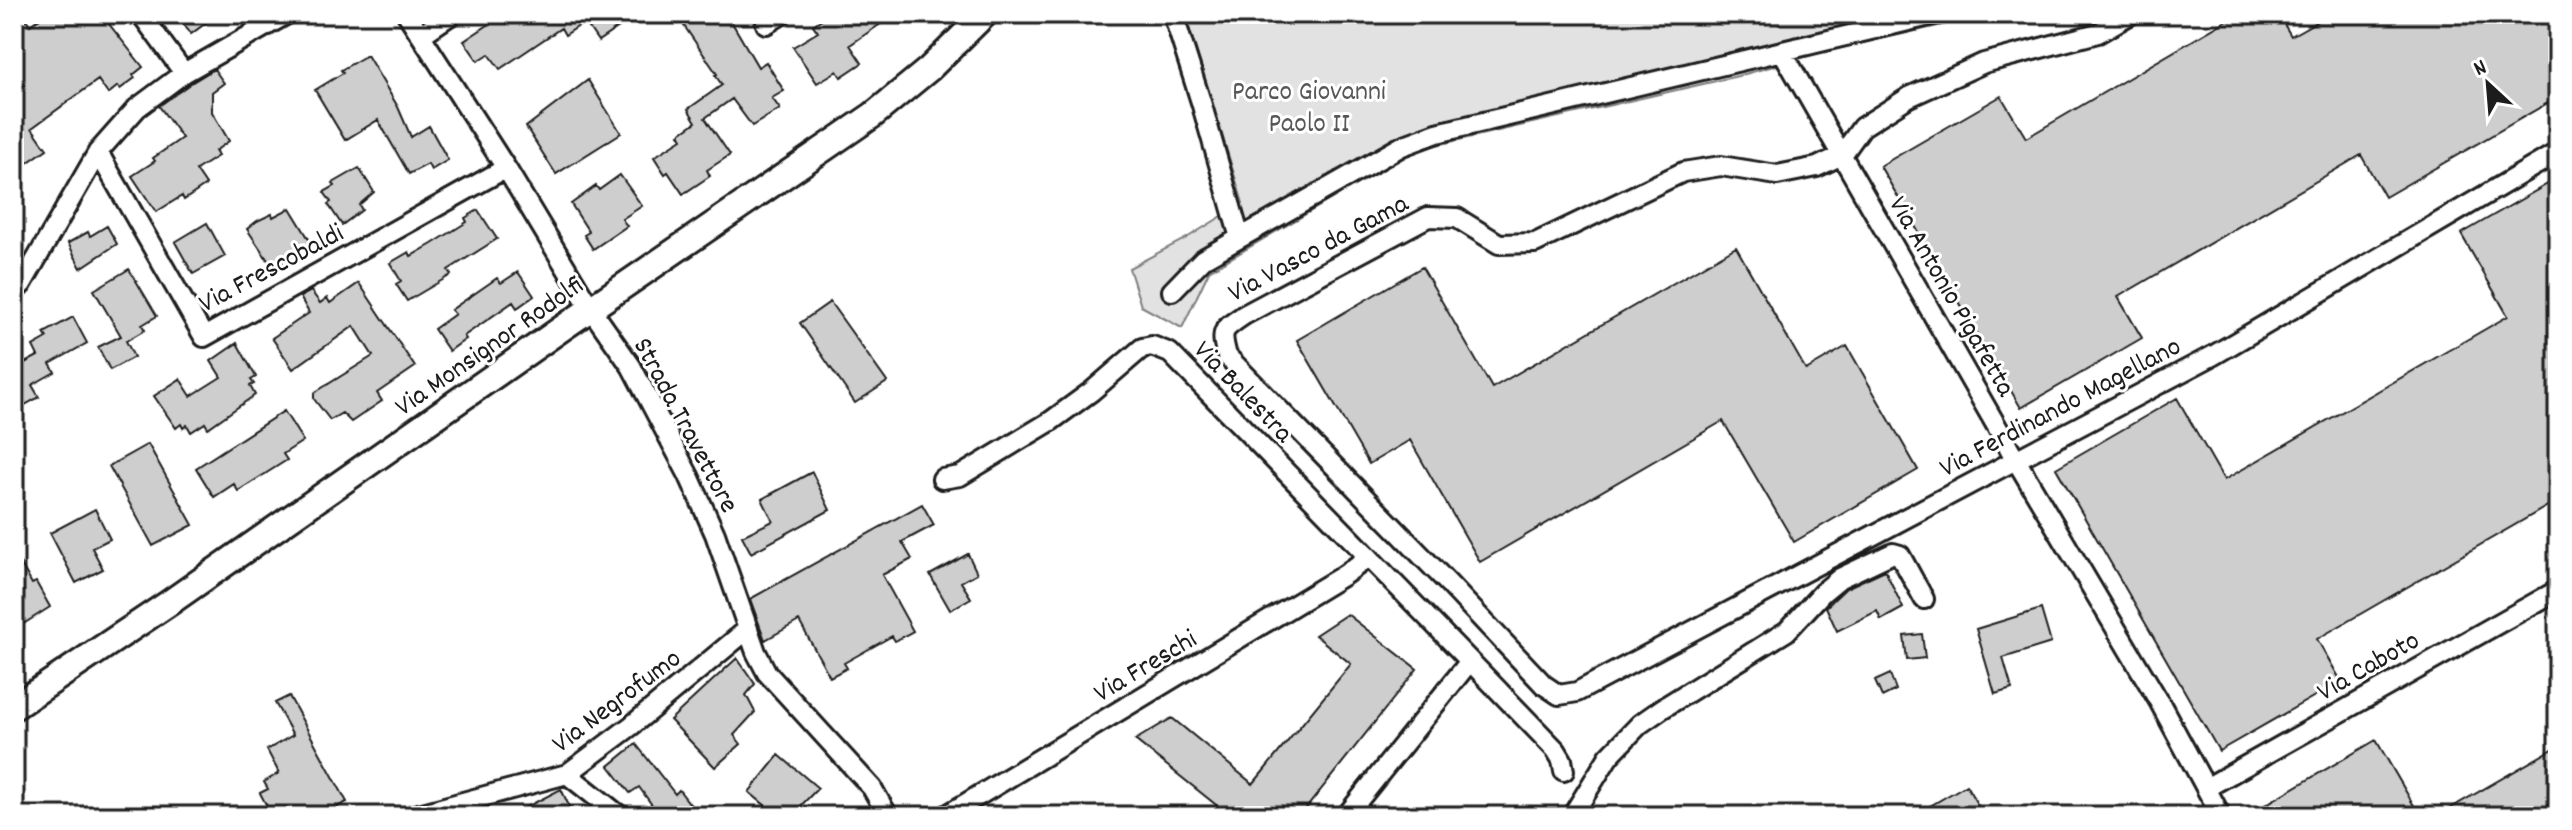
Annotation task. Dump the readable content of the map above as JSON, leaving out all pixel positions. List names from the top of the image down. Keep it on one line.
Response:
{"streets":{"street":["Via Vasco da Gama","Via Frescobaldi","Via Antonio Pigafetta","Via Monsignor Rodolfi","Via Balestra","Via Ferdinando Magellano","Strada Travettore","Via Freschi","Via Caboto","Via Negrofumo"]},"crossings":[["Via Vasco da Gama","Via Antonio Pigafetta"],["Via Vasco da Gama","Via Ferdinando Magellano"],["Via Frescobaldi","Strada Travettore"],["Via Antonio Pigafetta","Via Ferdinando Magellano"],["Via Antonio Pigafetta","Via Caboto"],["Via Monsignor Rodolfi","Strada Travettore"],["Via Balestra","Via Freschi"],["Strada Travettore","Via Negrofumo"]],"parks":["Parco Giovanni Paolo II"],"north":"top left"}
